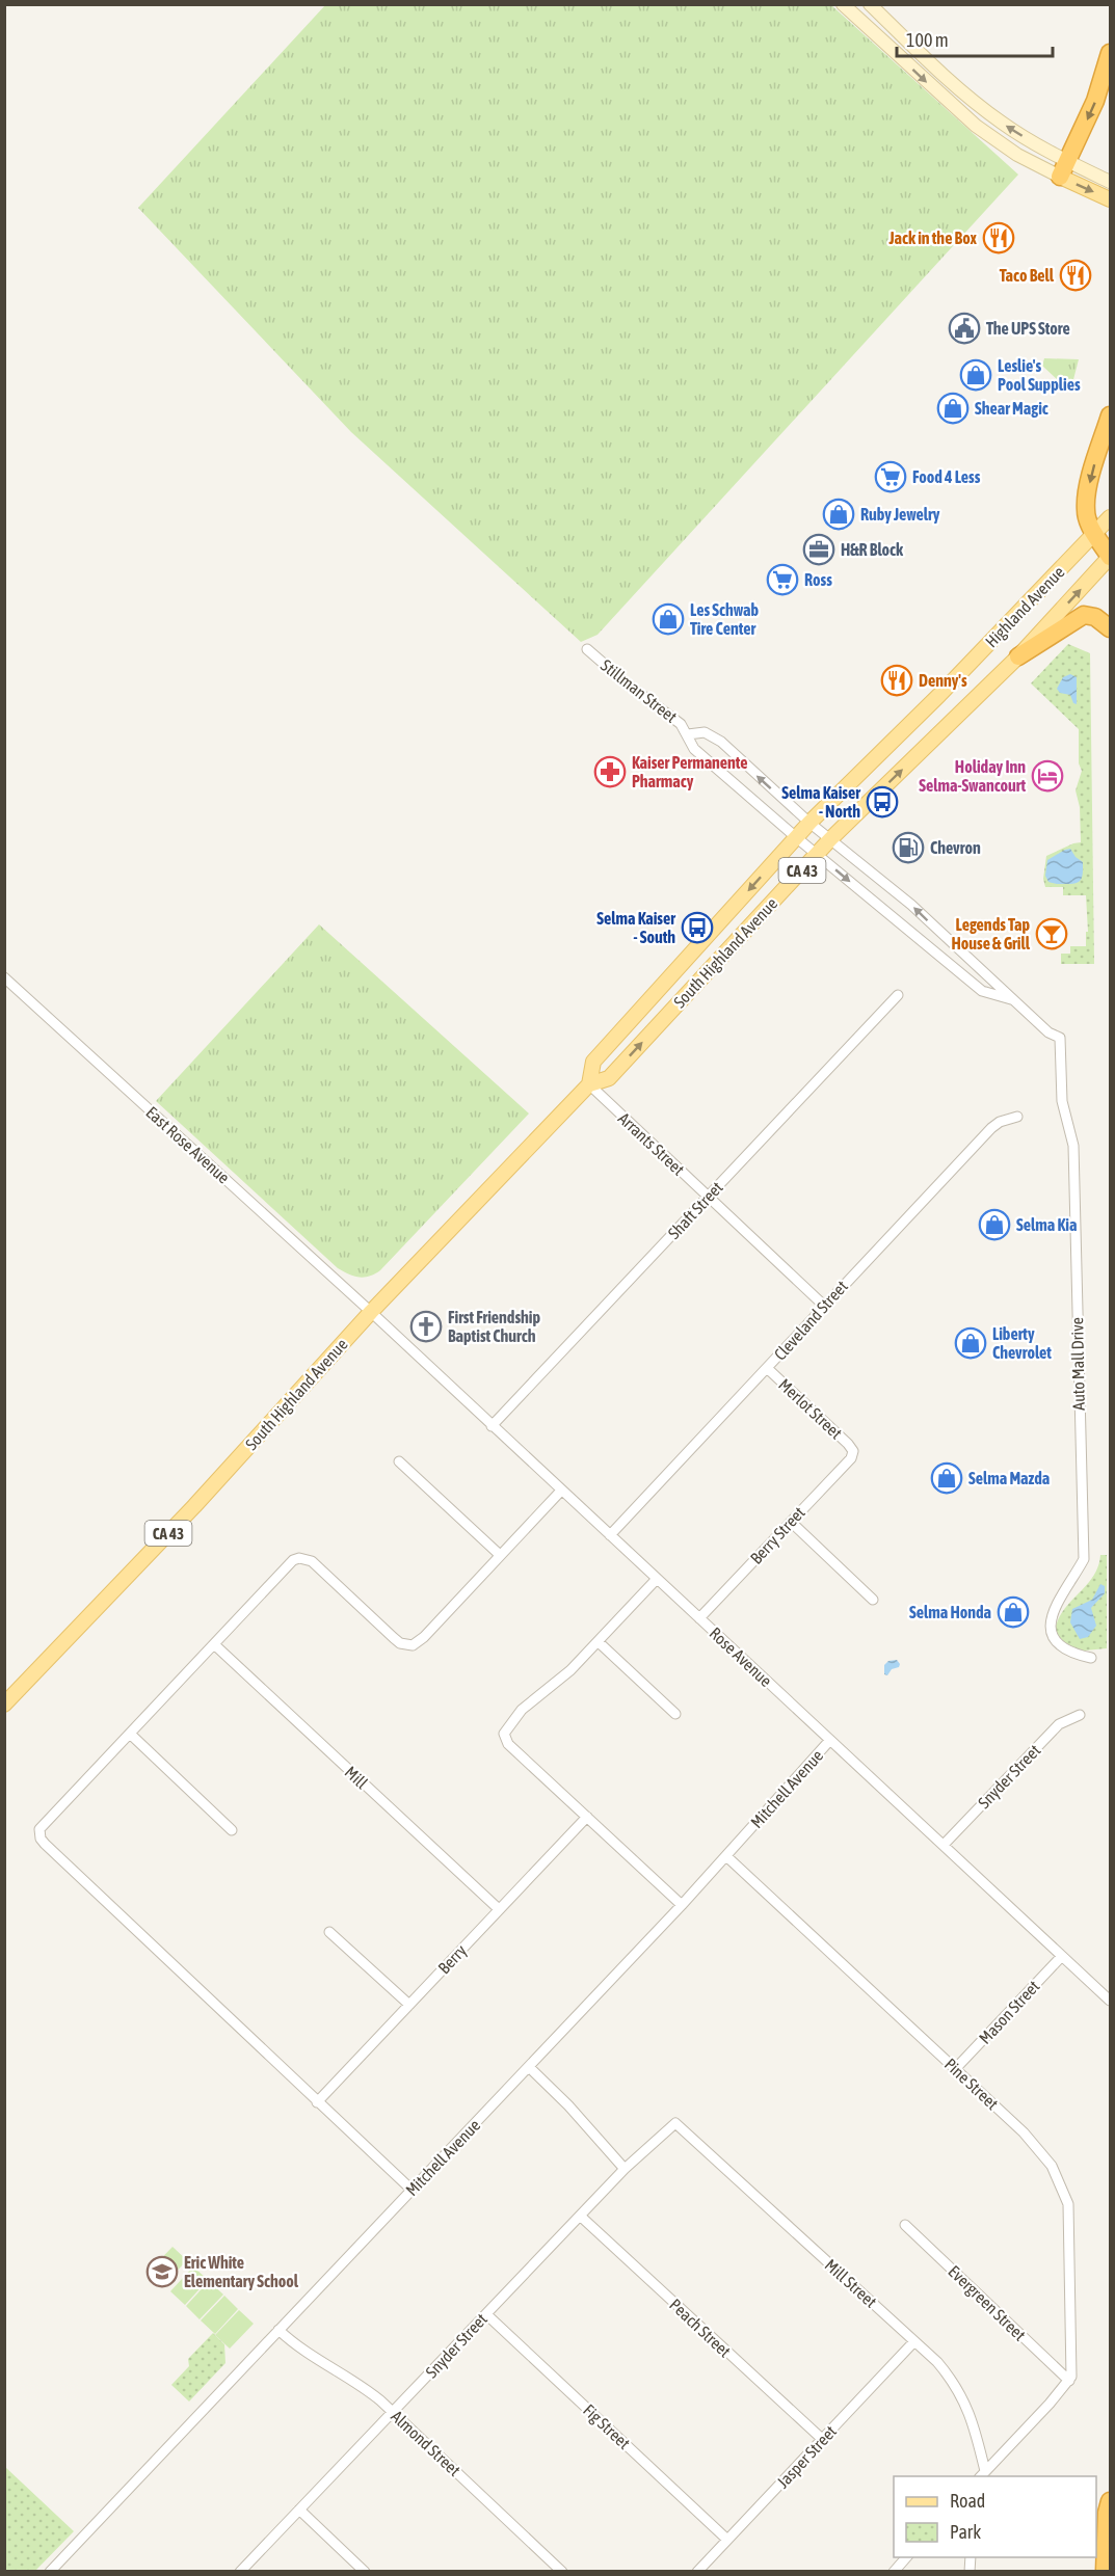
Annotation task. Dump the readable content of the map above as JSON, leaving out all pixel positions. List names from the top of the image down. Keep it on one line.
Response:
{"streets":{"main road":["Highland Avenue","CA 43","South Highland Avenue"],"street":["Stillman Street","Arrants Street","East Rose Avenue","Shaft Street","Cleveland Street","Auto Mall Drive","Merlot Street","Berry Street","Rose Avenue","Snyder Street","Mill","Mitchell Avenue","Berry","Mason Street","Pine Street","Mill Street","Evergreen Street","Peach Street","Fig Street","Almond Street","Jasper Street"]},"crossings":[["Highland Avenue","South Highland Avenue"],["Stillman Street","South Highland Avenue"],["Stillman Street","Auto Mall Drive"],["South Highland Avenue","Arrants Street"],["South Highland Avenue","East Rose Avenue"],["South Highland Avenue","Rose Avenue"],["Arrants Street","Shaft Street"],["Arrants Street","Cleveland Street"],["East Rose Avenue","Rose Avenue"],["Shaft Street","Rose Avenue"],["Cleveland Street","Merlot Street"],["Cleveland Street","Rose Avenue"],["Merlot Street","Berry Street"],["Berry Street","Rose Avenue"],["Rose Avenue","Snyder Street"],["Rose Avenue","Mitchell Avenue"],["Rose Avenue","Mason Street"],["Snyder Street","Mill Street"],["Snyder Street","Peach Street"],["Snyder Street","Fig Street"],["Snyder Street","Almond Street"],["Mill","Berry"],["Mitchell Avenue","Pine Street"],["Mitchell Avenue","Almond Street"],["Mason Street","Pine Street"],["Pine Street","Evergreen Street"],["Mill Street","Jasper Street"],["Peach Street","Jasper Street"],["Fig Street","Jasper Street"]],"places":{"restaurant":["Jack in the Box","Taco Bell","Denny's"],"public building":["The UPS Store"],"shop":["Leslie's Pool Supplies","Shear Magic","Ruby Jewelry","Les Schwab Tire Center","Selma Kia","Liberty Chevrolet","Selma Mazda","Selma Honda"],"supermarket":["Food 4 Less","Ross"],"office":["H&R Block"],"pharmacy":["Kaiser Permanente Pharmacy"],"hotel":["Holiday Inn Selma-Swancourt"],"bus stop":["Selma Kaiser - North","Selma Kaiser - South"],"fuel station":["Chevron"],"bar":["Legends Tap House & Grill"],"church":["First Friendship Baptist Church"],"school or university":["Eric White Elementary School"]},"legend":["Road","Park"],"scale_bar":"100 m"}
